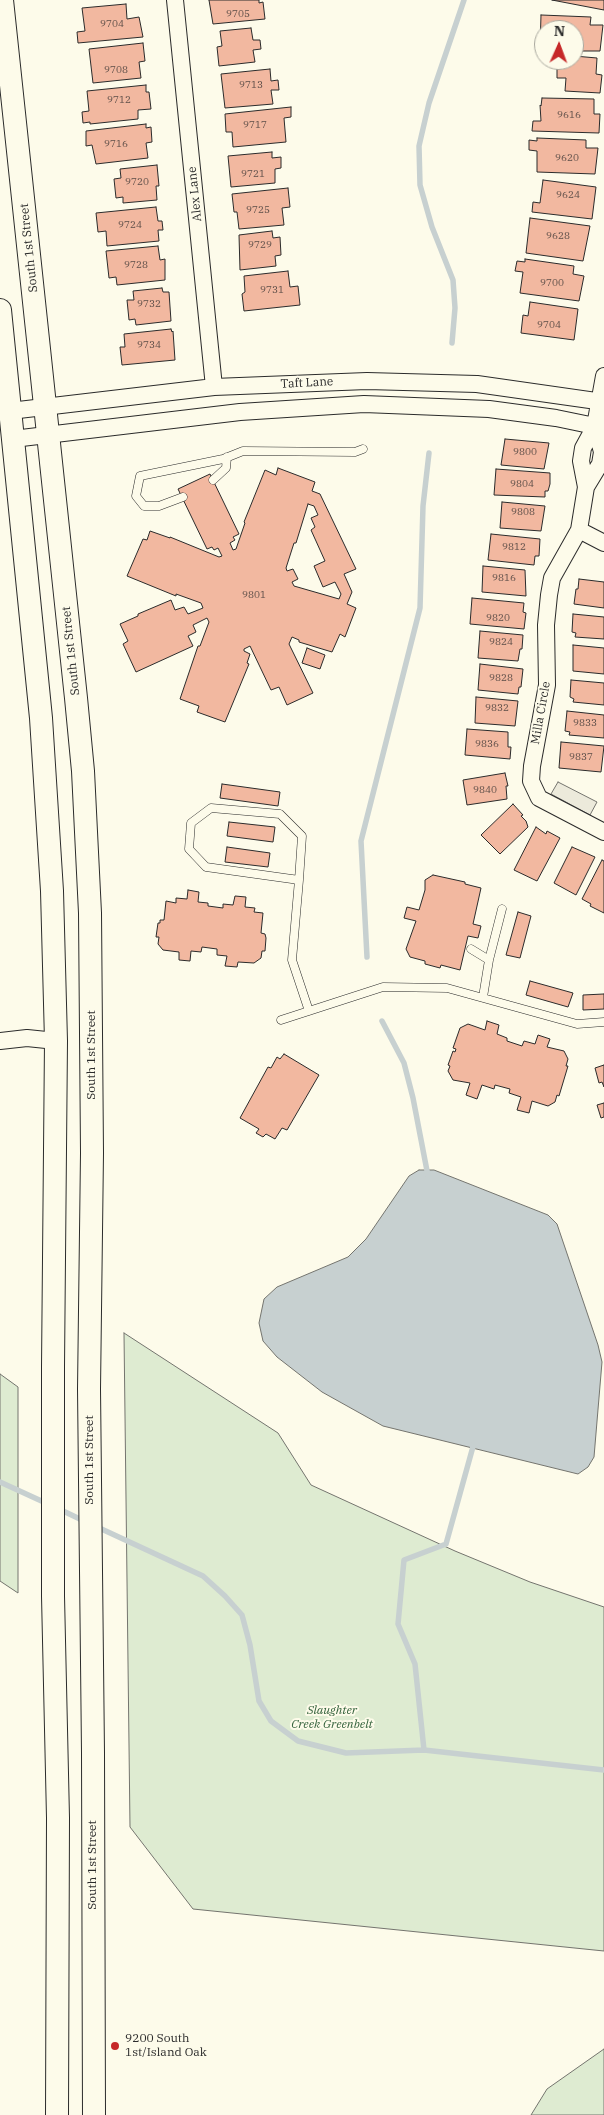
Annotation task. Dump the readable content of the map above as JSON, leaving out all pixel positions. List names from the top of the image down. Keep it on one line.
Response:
{"streets":{"main road":["South 1st Street"],"street":["Alex Lane","Taft Lane","Milla Circle"]},"crossings":[["Alex Lane","Taft Lane"],["South 1st Street","Taft Lane"],["Taft Lane","Milla Circle"]],"parks":["Slaughter Creek Greenbelt"],"places":["9200 South 1st/Island Oak"],"house_numbers":["9705","9704","9708","9713","9712","9616","9717","9716","9620","9721","9720","9624","9725","9724","9628","9729","9728","9700","9731","9732","9704","9734","9800","9804","9808","9812","9816","9801","9820","9824","9828","9832","9833","9836","9837","9840"],"north":"top"}
